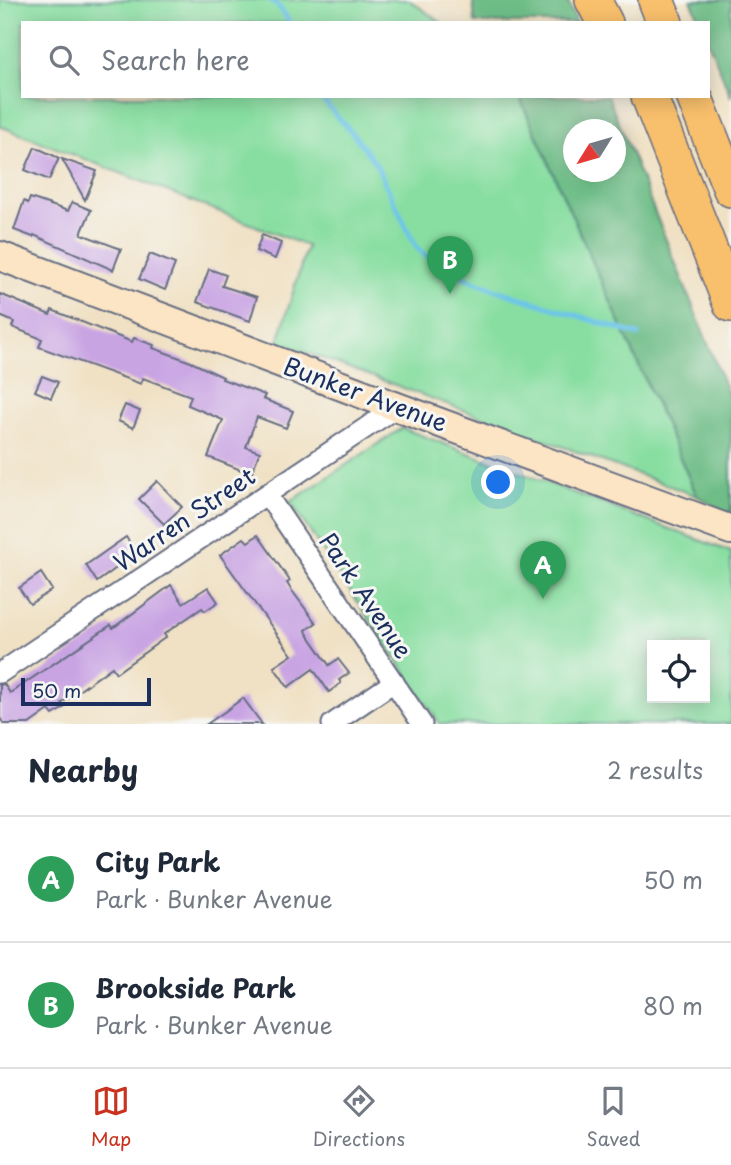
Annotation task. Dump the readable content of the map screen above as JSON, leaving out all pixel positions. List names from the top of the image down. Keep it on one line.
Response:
{"streets":{"street":["Bunker Avenue","Warren Street","Park Avenue"]},"crossings":[["Bunker Avenue","Warren Street"],["Warren Street","Park Avenue"]],"scale_bar":"50 m","north":"bottom left","page":{"search":"Search here","pins":["B","A"],"scale":"50 m","heading":["Nearby","2 results"],"list":[{"mark":"A","name":"City Park","note":"Park · Bunker Avenue","value":"50 m"},{"mark":"B","name":"Brookside Park","note":"Park · Bunker Avenue","value":"80 m"}],"nav":["Map","Directions","Saved"]}}
